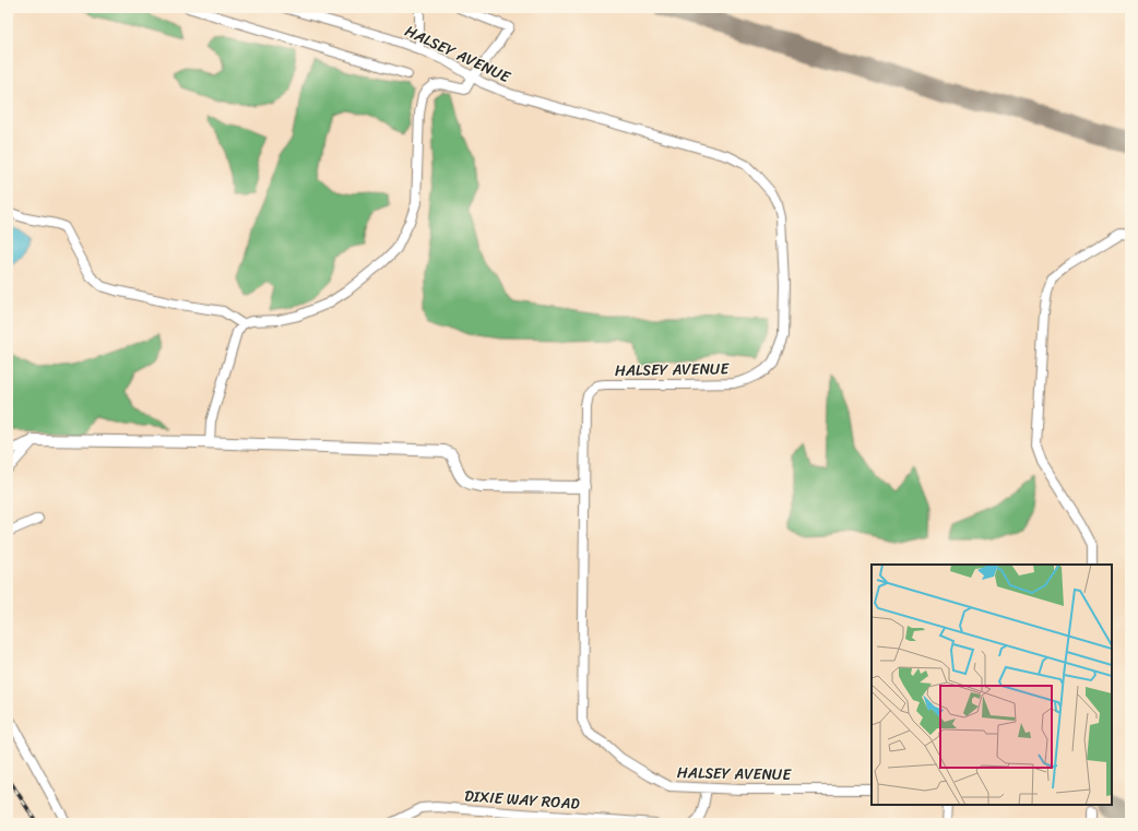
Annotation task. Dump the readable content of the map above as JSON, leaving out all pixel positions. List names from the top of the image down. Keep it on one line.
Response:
{"streets":{"street":["HALSEY AVENUE","DIXIE WAY ROAD"]}}
